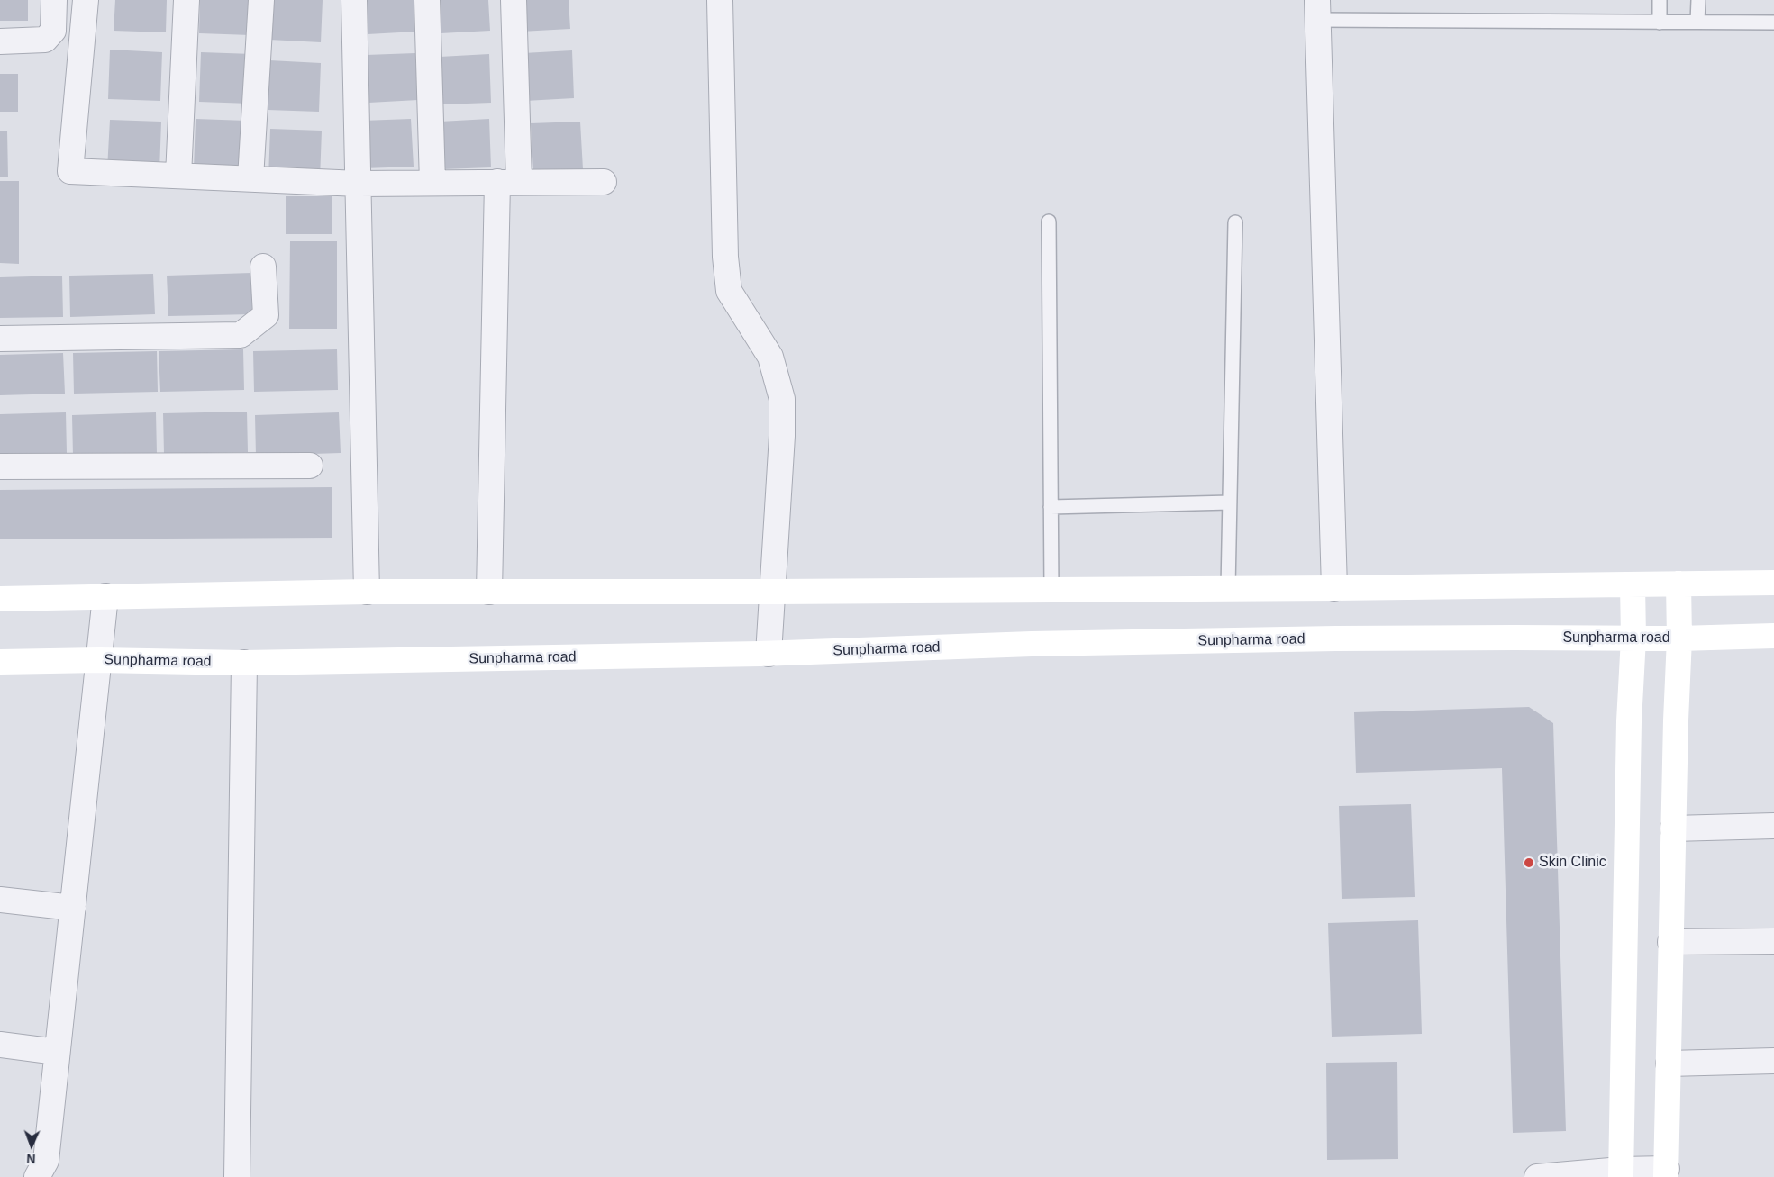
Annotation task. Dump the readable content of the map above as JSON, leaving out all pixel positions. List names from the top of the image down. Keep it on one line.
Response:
{"streets":{"street":["Sunpharma road"]},"places":["Skin Clinic"],"north":"bottom"}
